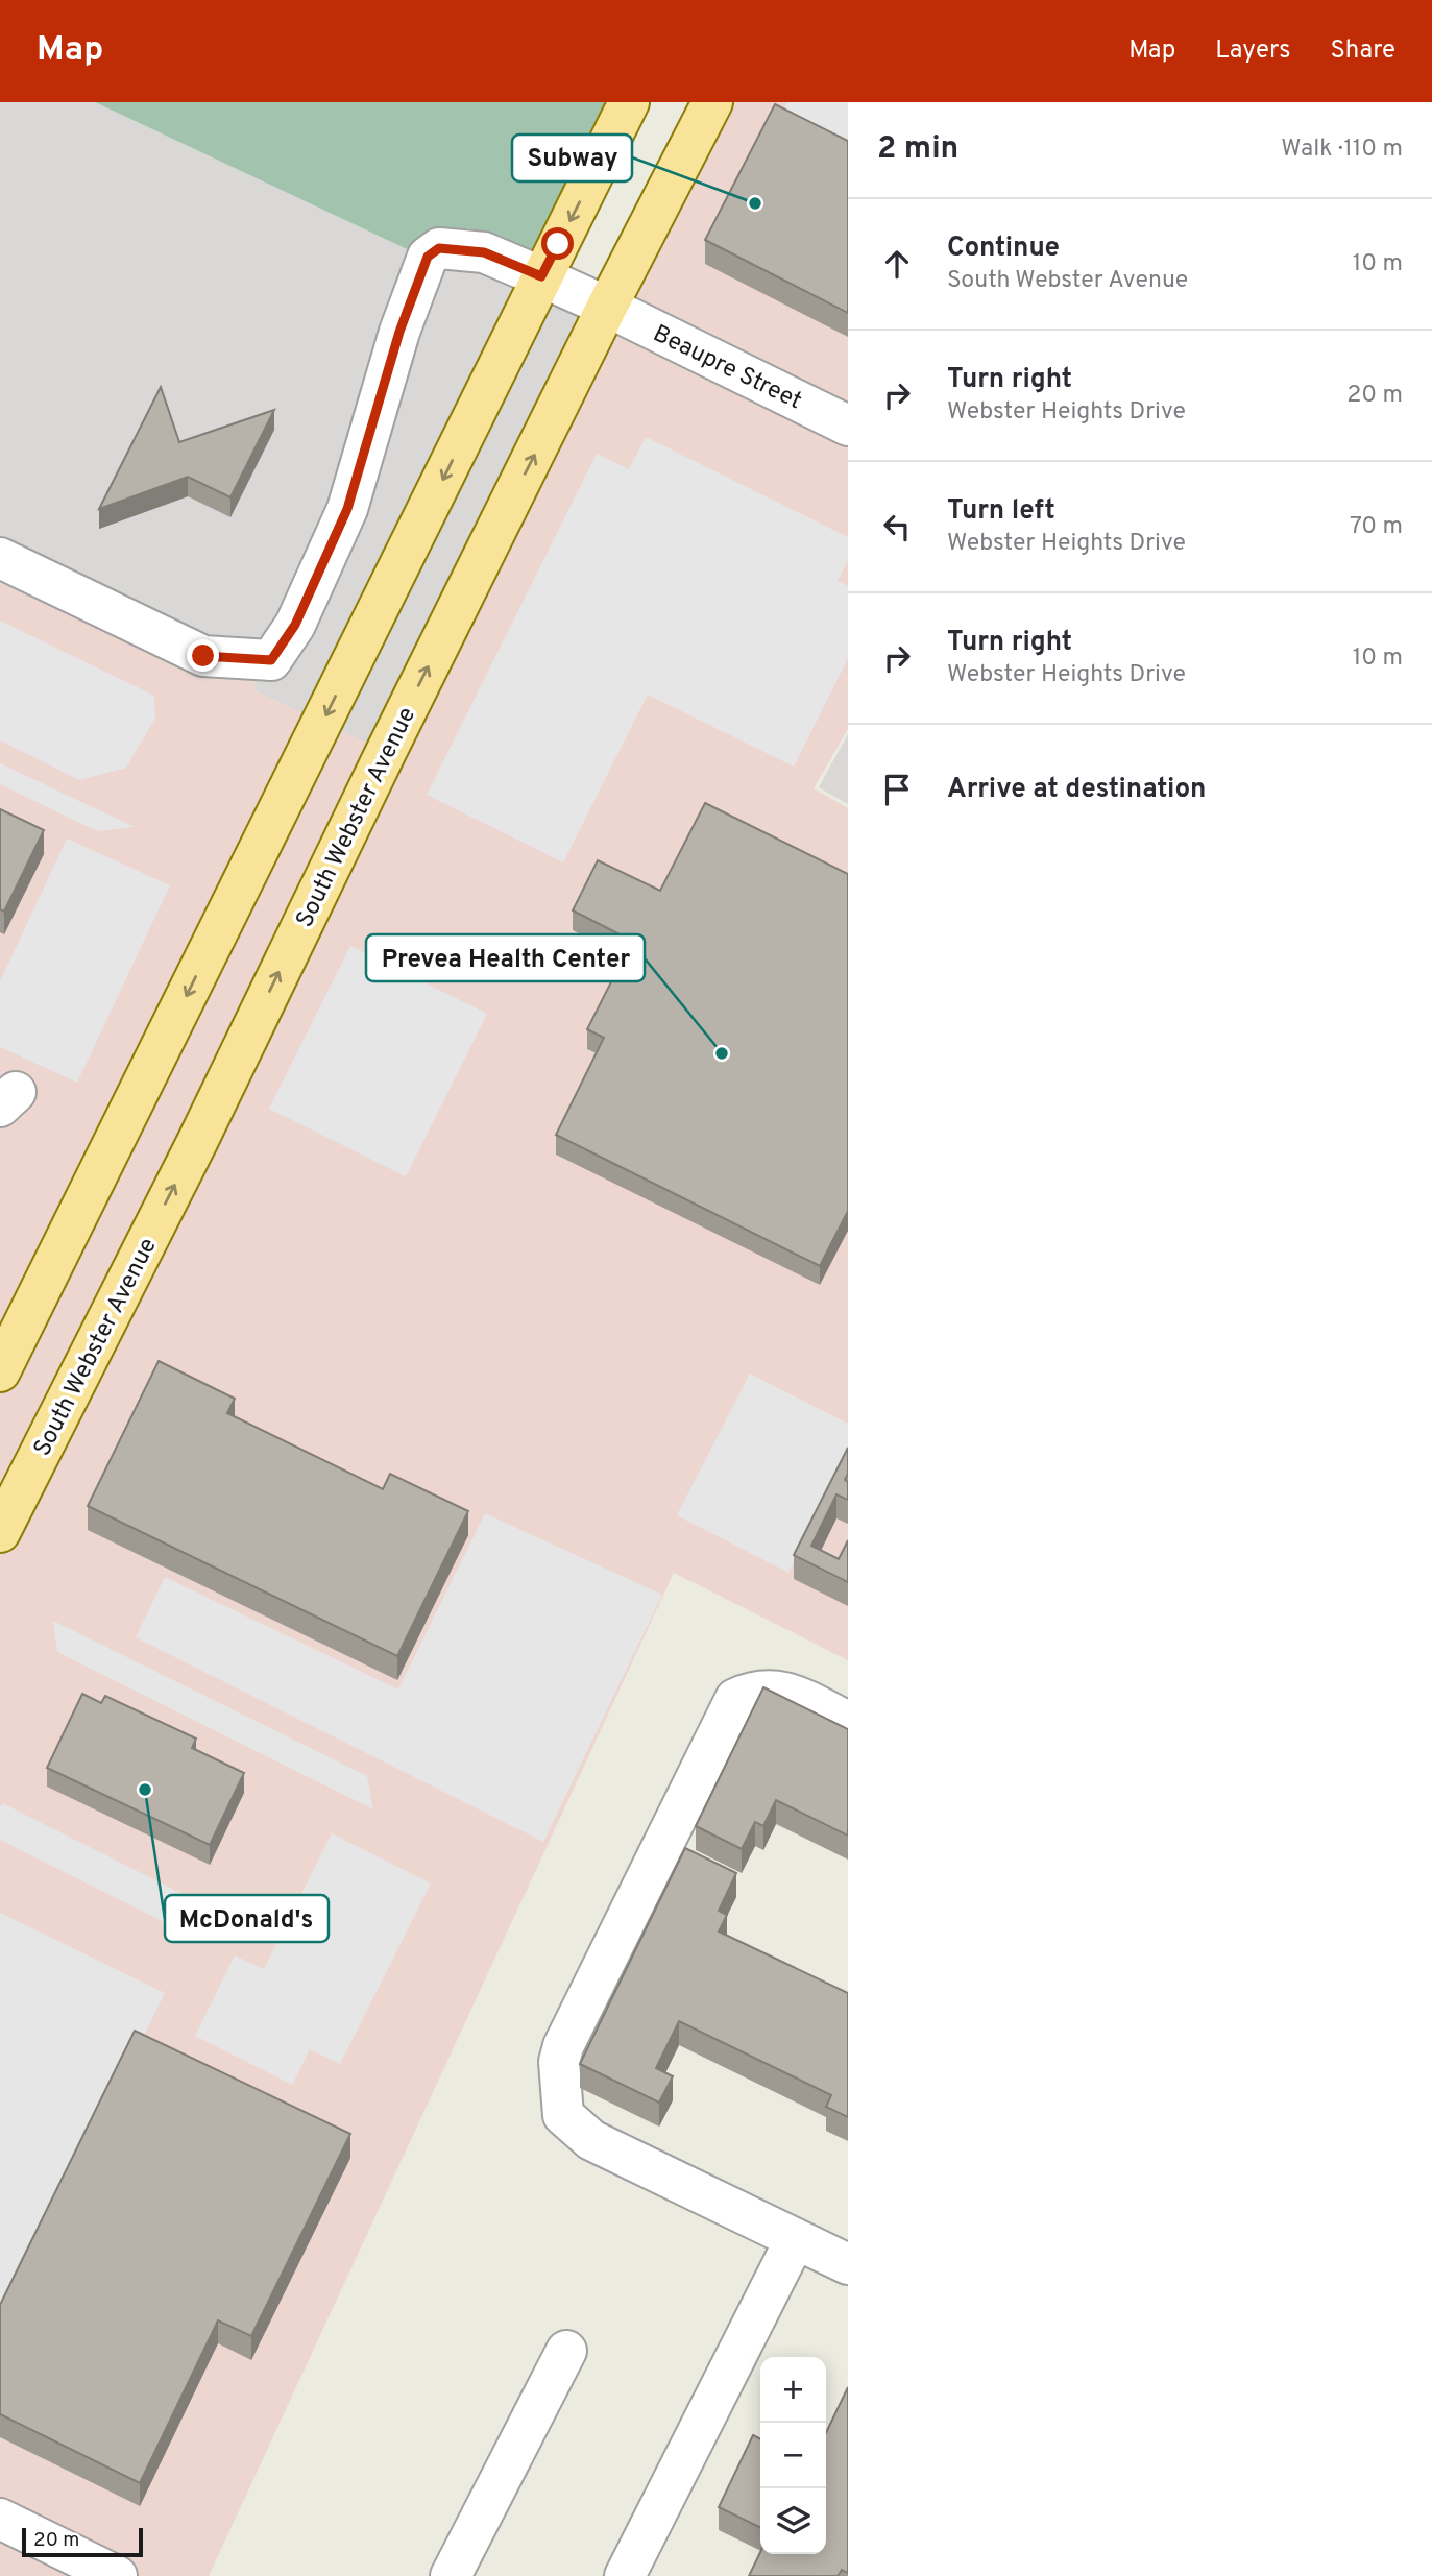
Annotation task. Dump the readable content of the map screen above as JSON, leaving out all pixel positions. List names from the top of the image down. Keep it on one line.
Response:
{"streets":{"main road":["South Webster Avenue"],"street":["Beaupre Street"]},"crossings":[["Beaupre Street","South Webster Avenue"]],"places":["Subway","Prevea Health Center","McDonald's"],"scale_bar":"20 m","page":{"header":"Map","nav":["Map","Layers","Share"],"heading":["2 min","Walk · 110 m"],"list":[["Continue","South Webster Avenue","10 m"],["Turn right","Webster Heights Drive","20 m"],["Turn left","Webster Heights Drive","70 m"],["Turn right","Webster Heights Drive","10 m"],"Arrive at destination"],"map_buttons":["+","−"],"scale":"20 m"}}
